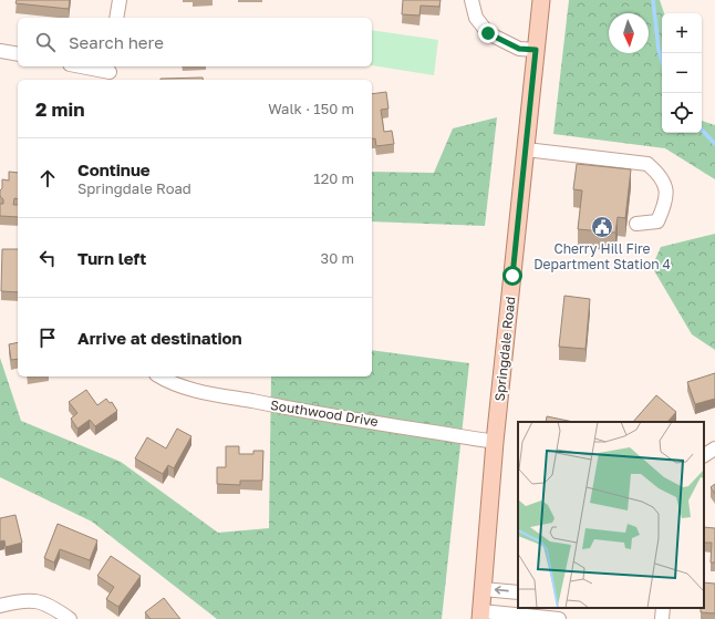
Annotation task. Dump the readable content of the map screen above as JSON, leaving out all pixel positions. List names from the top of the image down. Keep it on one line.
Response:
{"streets":{"main road":["Springdale Road"],"street":["Southwood Drive"]},"crossings":[["Springdale Road","Southwood Drive"]],"places":{"public building":["Cherry Hill Fire Department Station 4"]},"north":"bottom","page":{"map_buttons":["+","−"],"search":"Search here","heading":["2 min","Walk · 150 m"],"list":[["Continue","Springdale Road","120 m"],["Turn left","30 m"],"Arrive at destination"]}}
